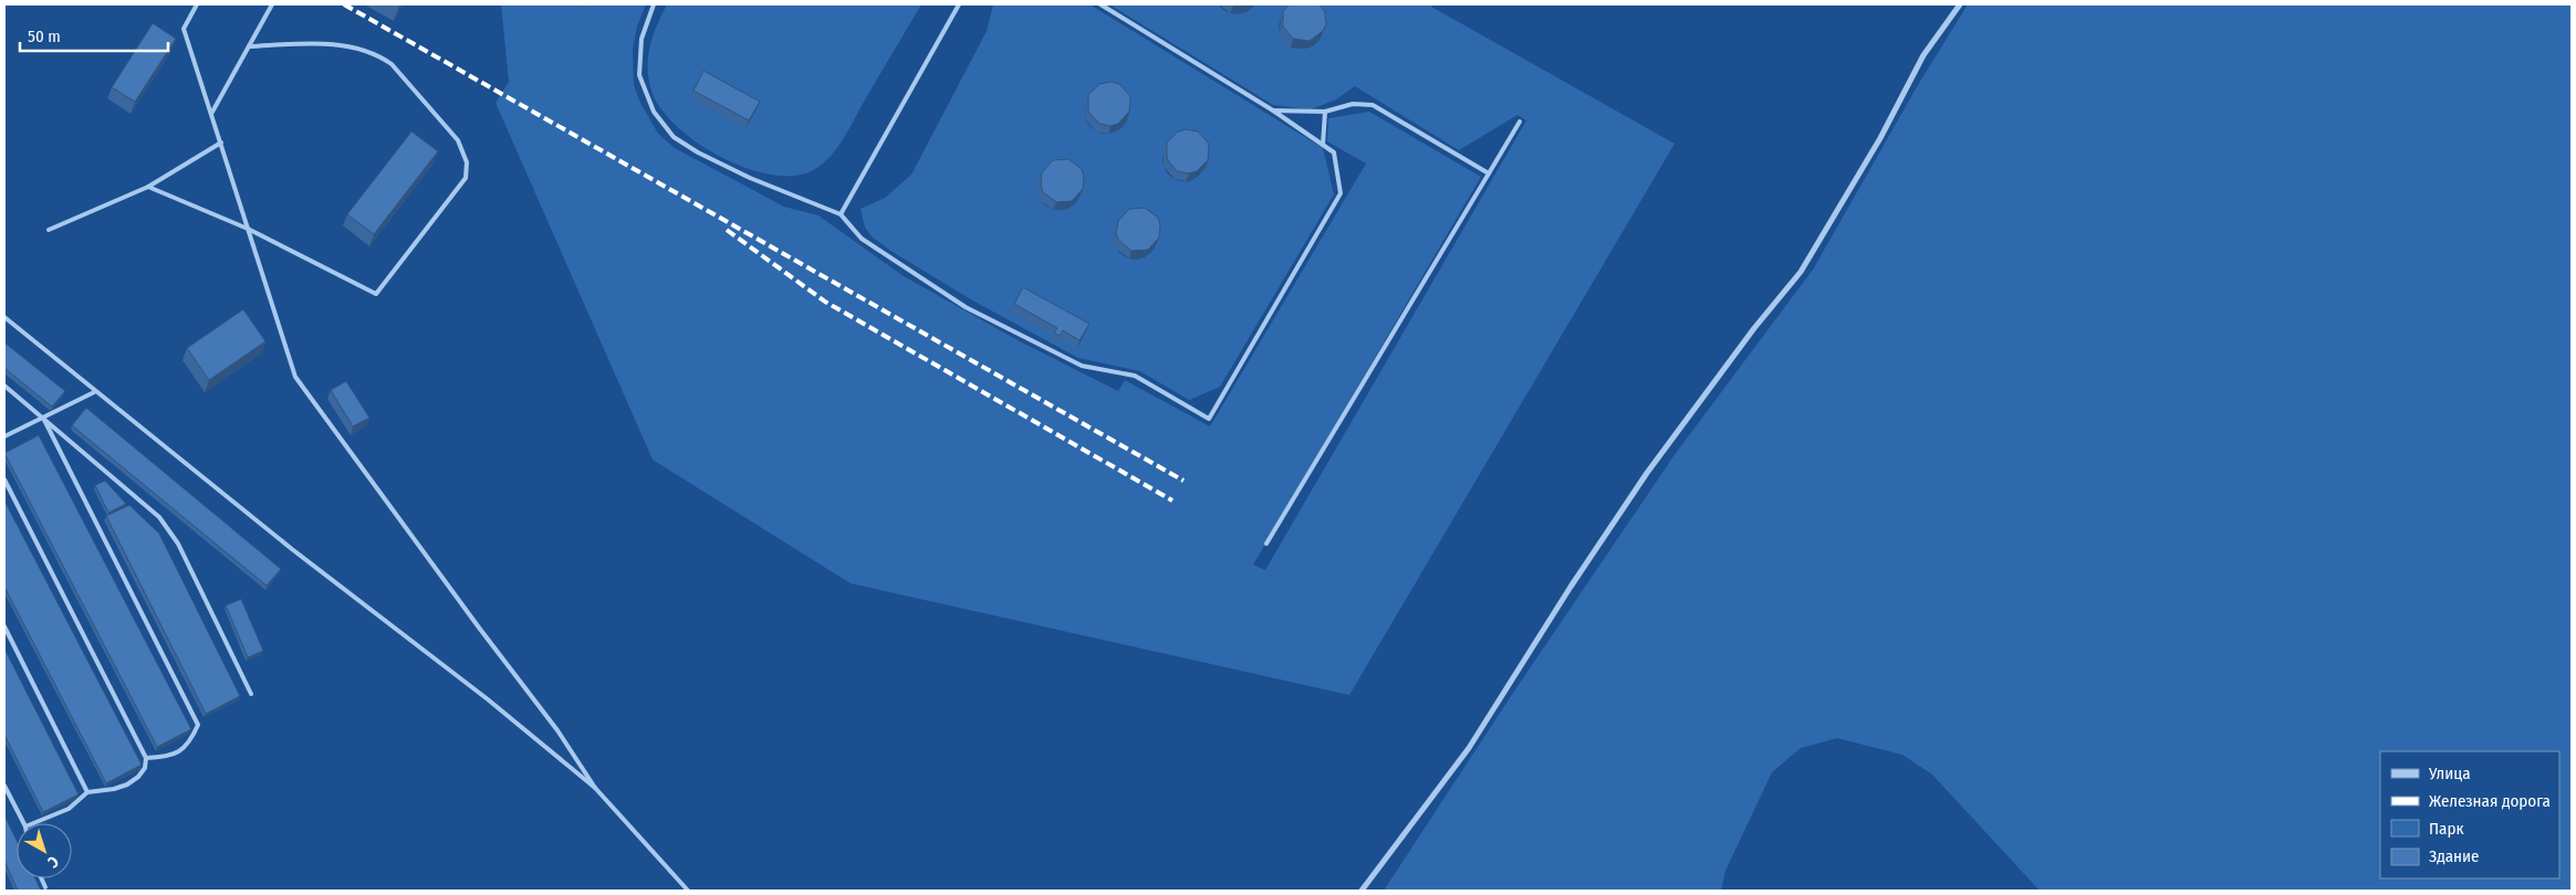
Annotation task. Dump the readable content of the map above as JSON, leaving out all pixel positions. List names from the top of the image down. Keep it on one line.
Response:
{"legend":["Улица","Железная дорога","Парк","Здание"],"scale_bar":"50 m","north":"bottom right"}
